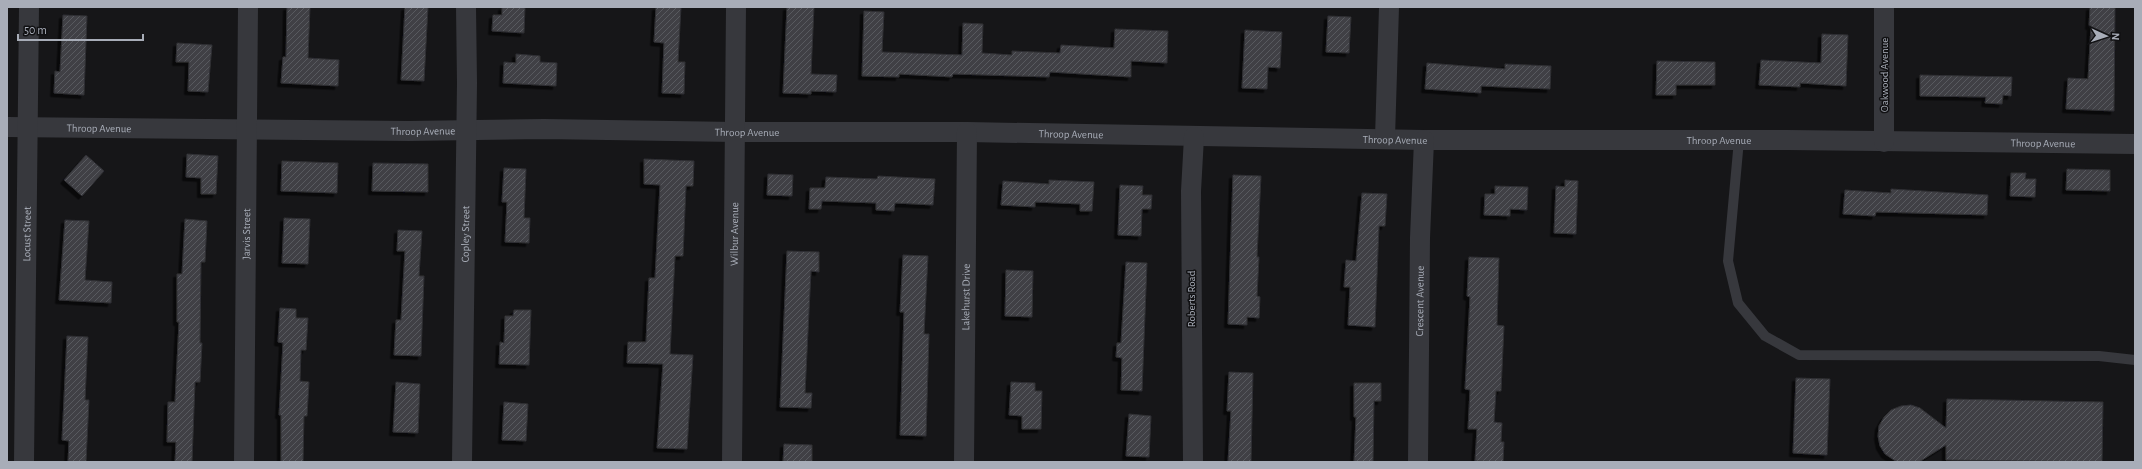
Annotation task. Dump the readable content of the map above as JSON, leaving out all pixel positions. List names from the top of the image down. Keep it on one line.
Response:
{"streets":{"street":["Oakwood Avenue","Throop Avenue","Copley Street","Wilbur Avenue","Locust Street","Jarvis Street","Lakehurst Drive","Roberts Road","Crescent Avenue"]},"crossings":[["Oakwood Avenue","Throop Avenue"],["Throop Avenue","Copley Street"],["Throop Avenue","Wilbur Avenue"],["Throop Avenue","Locust Street"],["Throop Avenue","Jarvis Street"],["Throop Avenue","Lakehurst Drive"],["Throop Avenue","Roberts Road"],["Throop Avenue","Crescent Avenue"]],"scale_bar":"50 m","north":"right"}
